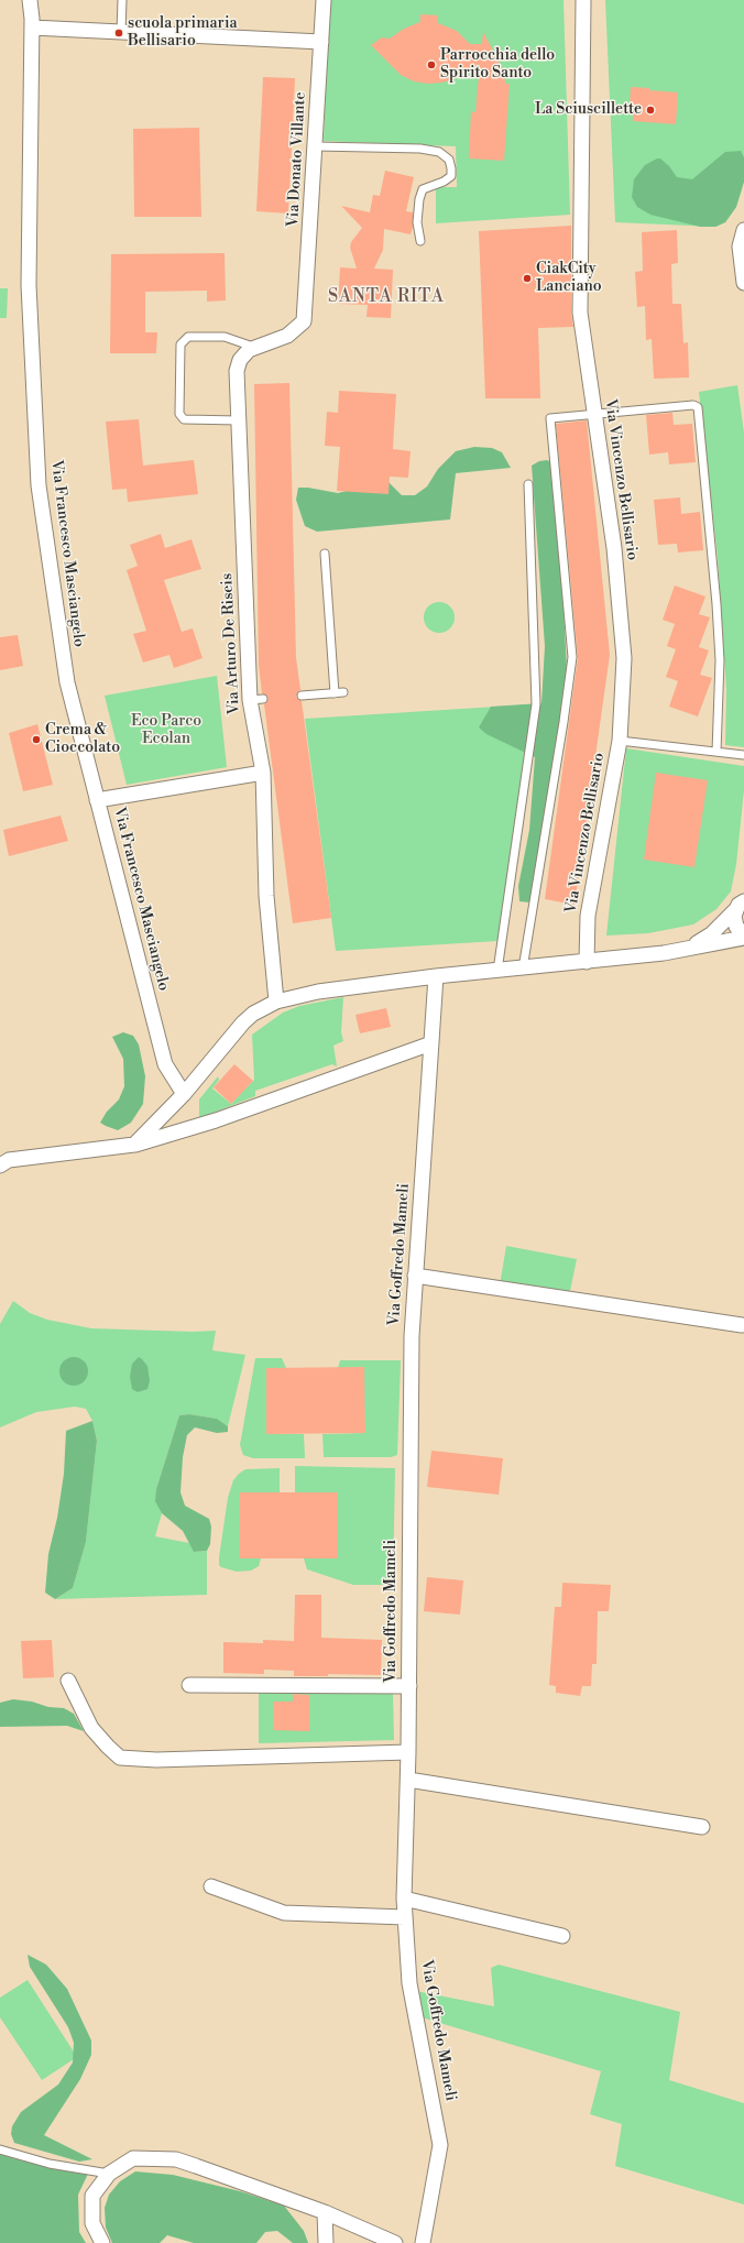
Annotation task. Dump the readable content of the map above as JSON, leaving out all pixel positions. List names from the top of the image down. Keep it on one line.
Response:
{"streets":{"street":["Via Donato Villante","Via Vincenzo Bellisario","Via Francesco Masciangelo","Via Arturo De Riseis","Via Goffredo Mameli"]},"crossings":[["Via Donato Villante","Via Arturo De Riseis"]],"districts":["SANTA RITA"],"parks":["Eco Parco Ecolan"],"places":["scuola primaria Bellisario","Parrocchia dello Spirito Santo","La Sciuscillette","CiakCity Lanciano","Crema & Cioccolato"]}
